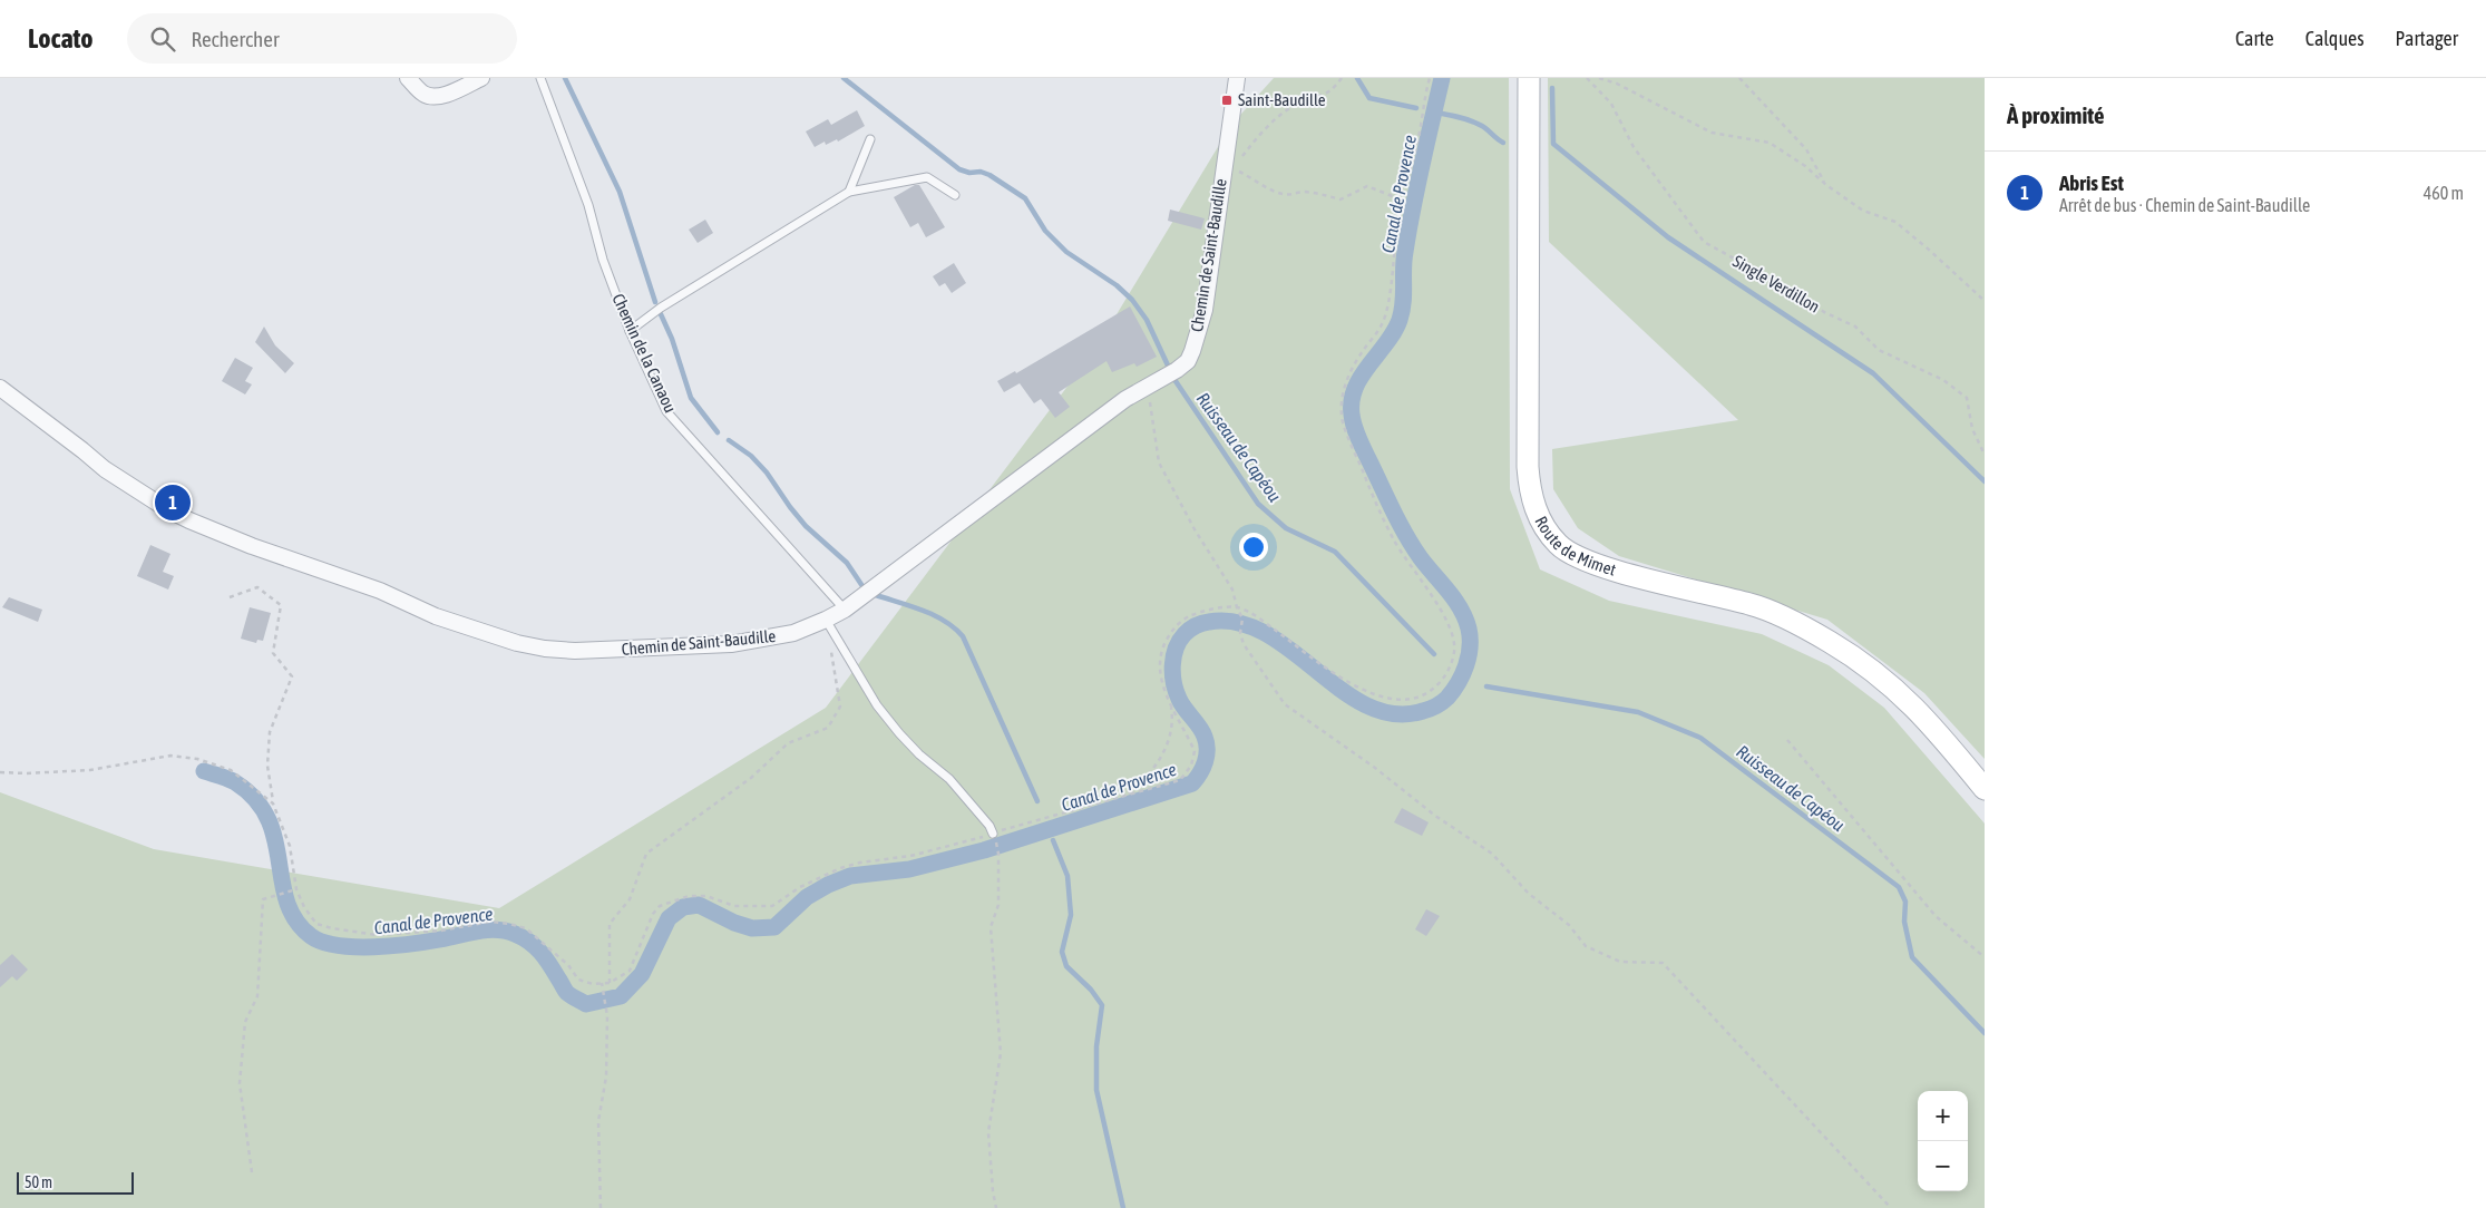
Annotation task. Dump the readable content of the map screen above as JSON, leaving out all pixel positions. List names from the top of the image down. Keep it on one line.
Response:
{"streets":{"street":["Chemin de Saint-Baudille","Route de Mimet"],"lane":["Chemin de la Canaou"],"path":["Single Verdillon"]},"crossings":[["Chemin de Saint-Baudille","Chemin de la Canaou"]],"water":["Canal de Provence","Ruisseau de Capéou"],"places":{"transit":["Saint-Baudille"]},"scale_bar":"50 m","page":{"header":"Locato","search":"Rechercher","nav":["Carte","Calques","Partager"],"heading":"À proximité","list":[{"mark":"1","name":"Abris Est","note":"Arrêt de bus · Chemin de Saint-Baudille","value":"460 m"}],"pins":"1","map_buttons":["+","−"],"scale":"50 m"}}
